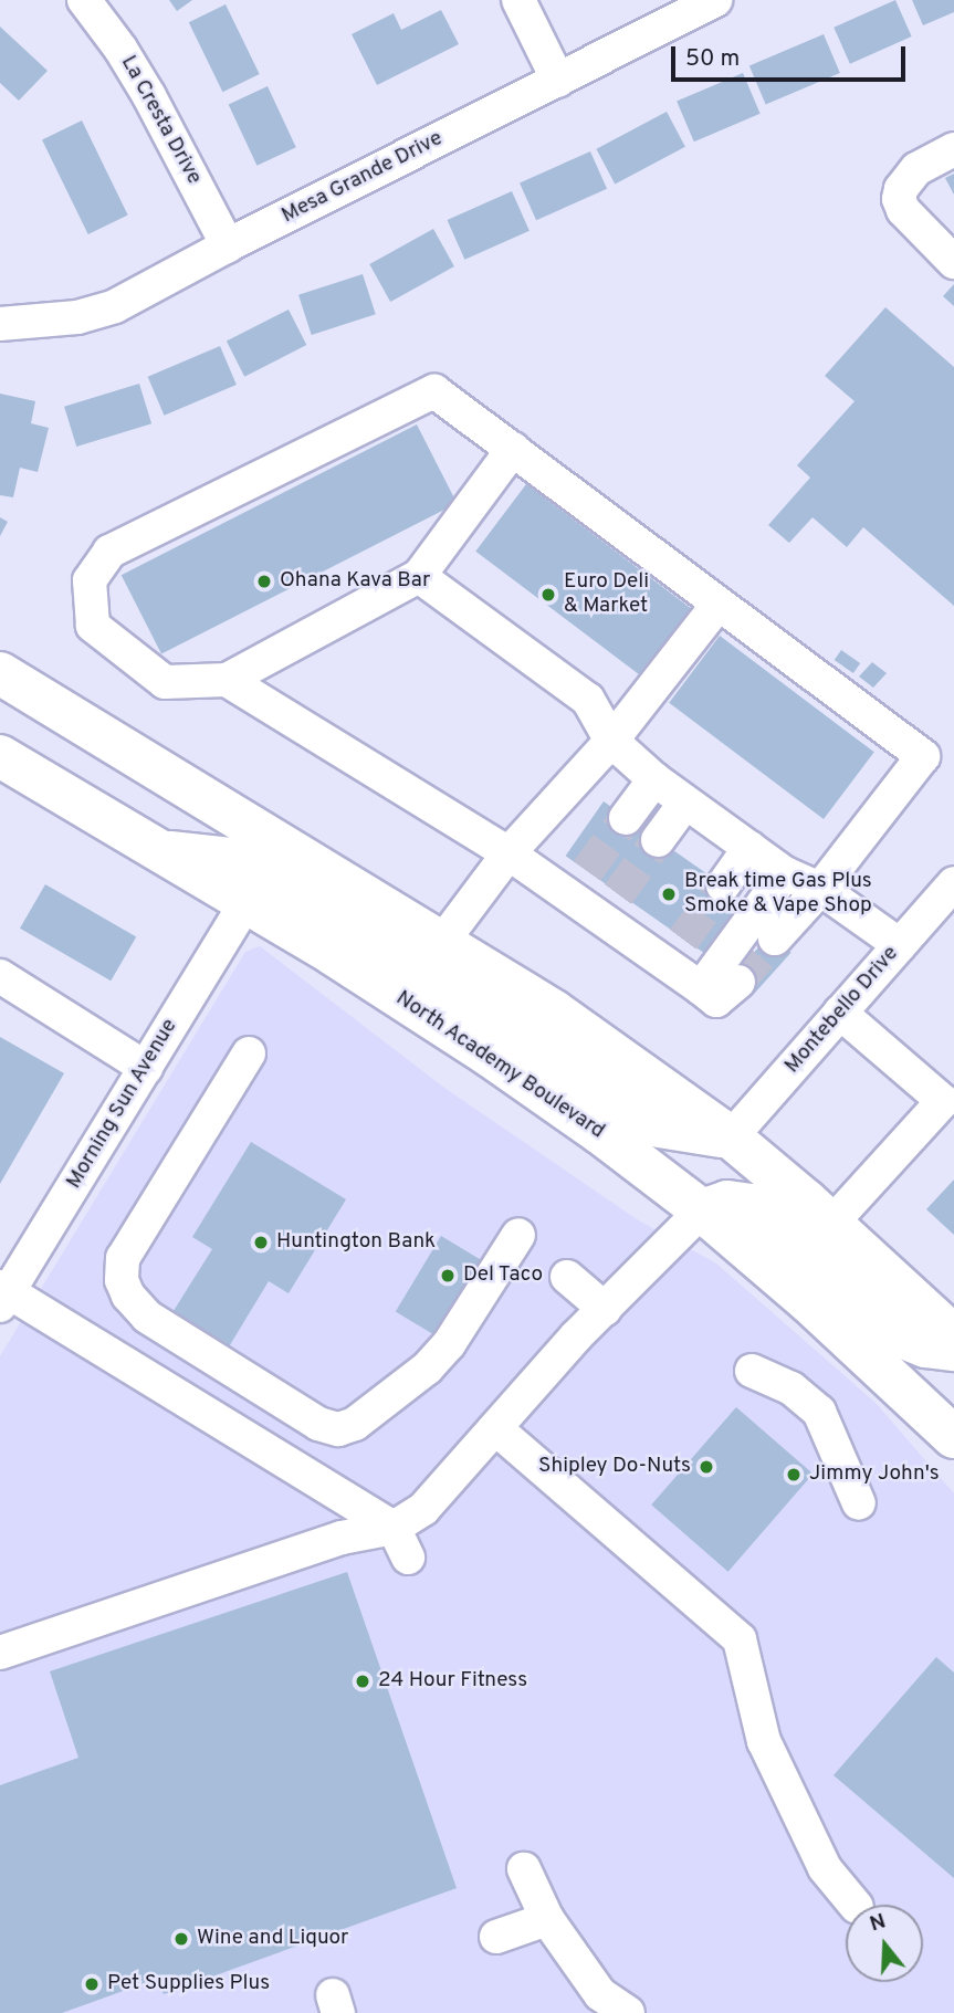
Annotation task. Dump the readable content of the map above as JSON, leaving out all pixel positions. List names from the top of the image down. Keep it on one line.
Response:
{"streets":{"highway":["North Academy Boulevard"],"street":["La Cresta Drive","Mesa Grande Drive","Montebello Drive","Morning Sun Avenue"]},"crossings":[["La Cresta Drive","Mesa Grande Drive"],["North Academy Boulevard","Morning Sun Avenue"]],"places":["Ohana Kava Bar","Euro Deli & Market","Break time Gas Plus Smoke & Vape Shop","Huntington Bank","Del Taco","Shipley Do-Nuts","Jimmy John's","24 Hour Fitness","Wine and Liquor","Pet Supplies Plus"],"scale_bar":"50 m","north":"top"}
